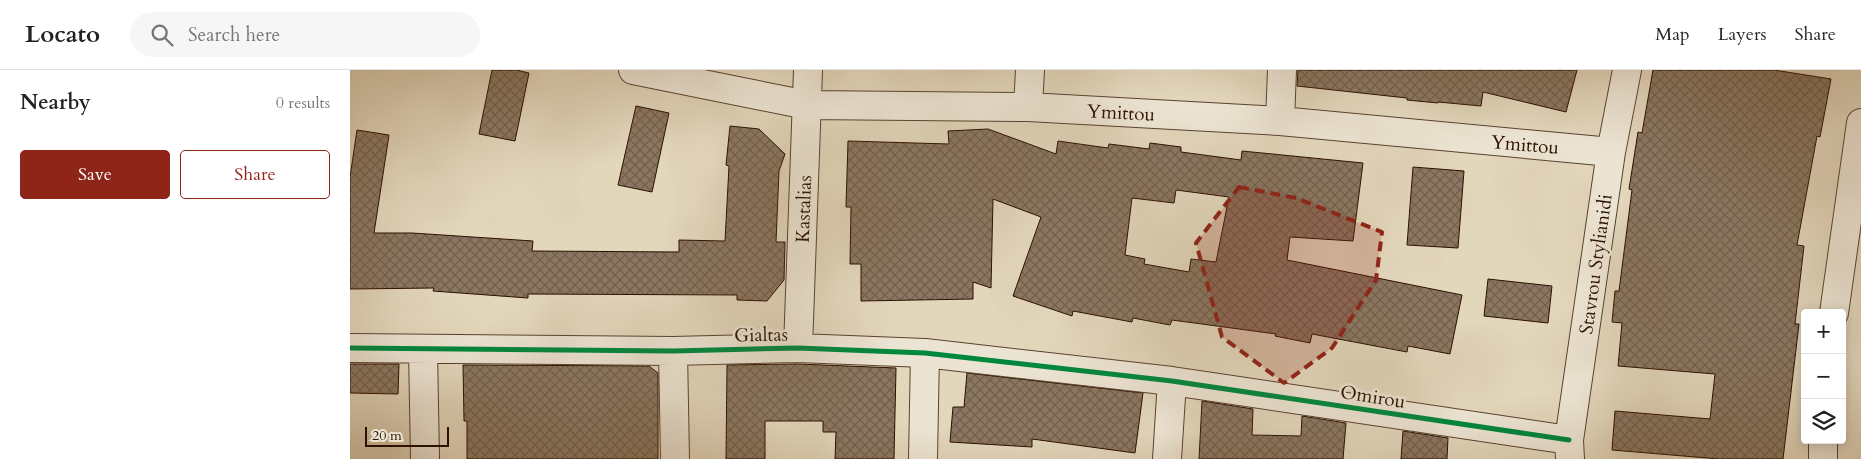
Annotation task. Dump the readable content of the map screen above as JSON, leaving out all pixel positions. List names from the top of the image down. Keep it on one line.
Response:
{"streets":{"street":["Ymittou","Kastalias","Stavrou Stylianidi","Gialtas","Omirou"]},"crossings":[["Ymittou","Kastalias"],["Ymittou","Stavrou Stylianidi"],["Kastalias","Gialtas"],["Stavrou Stylianidi","Omirou"],["Gialtas","Omirou"]],"scale_bar":"20 m","page":{"header":"Locato","search":"Search here","nav":["Map","Layers","Share"],"heading":["Nearby","0 results"],"buttons":["Save","Share"],"map_buttons":["+","−"],"scale":"20 m"}}
